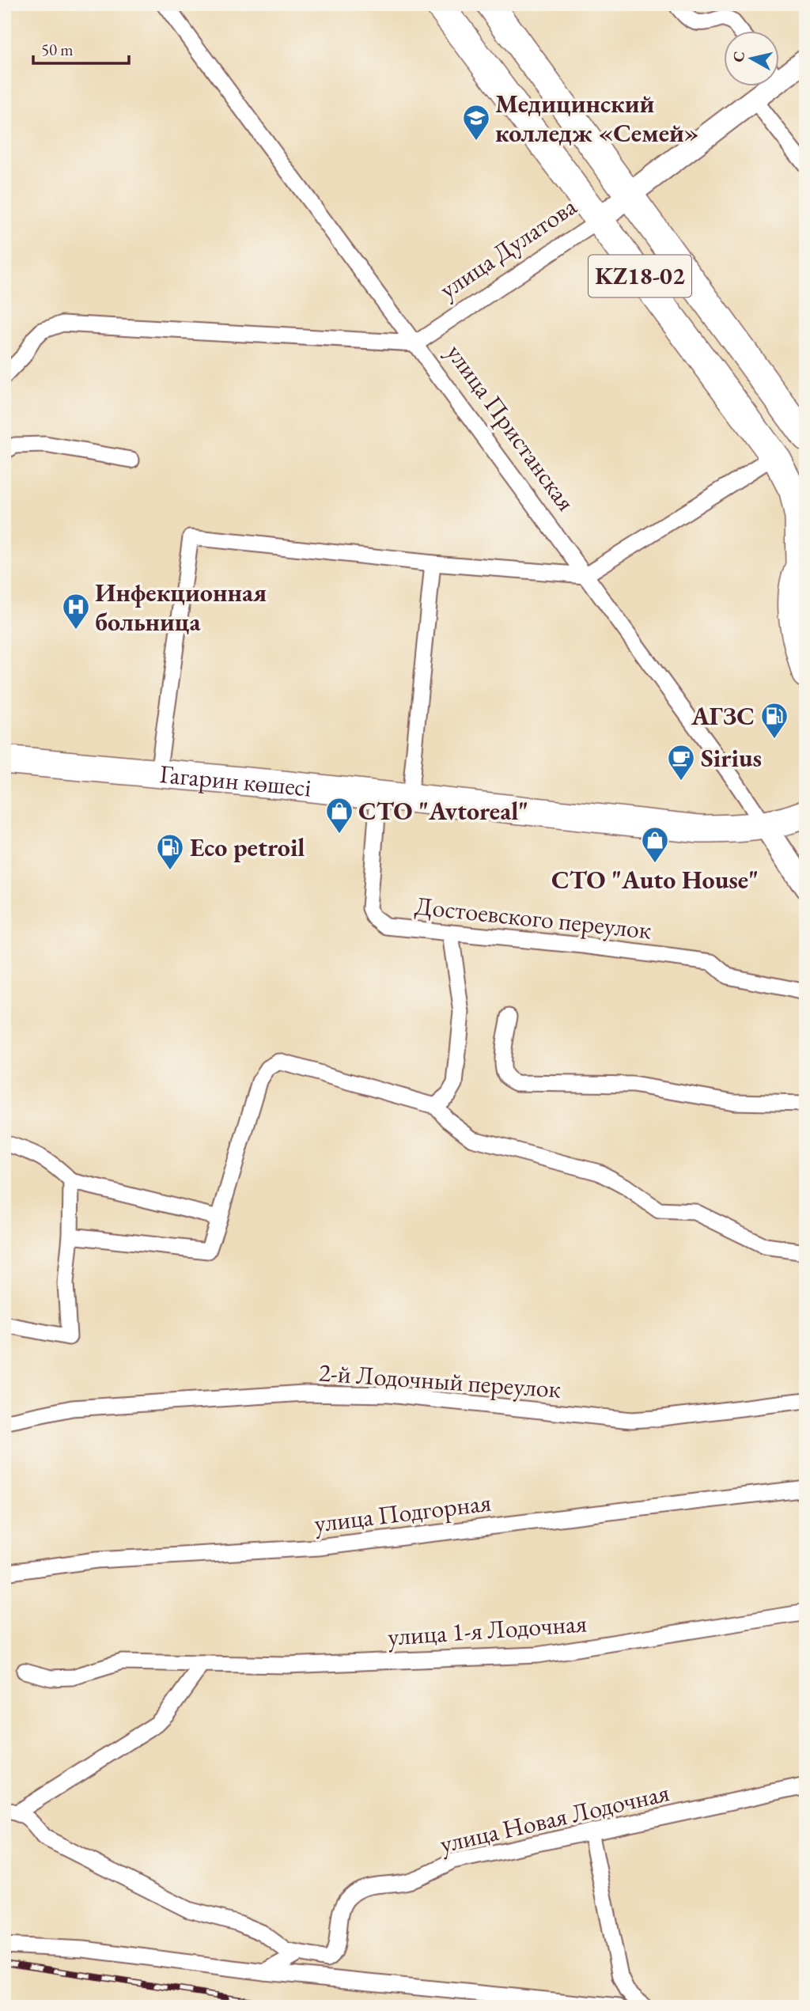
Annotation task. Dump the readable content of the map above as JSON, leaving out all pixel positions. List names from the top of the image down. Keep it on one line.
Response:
{"streets":{"highway":["KZ18-02","Гагарин көшесі"],"street":["улица Дулатова","улица Пристанская","Достоевского переулок","2-й Лодочный переулок","улица Подгорная","улица 1-я Лодочная","улица Новая Лодочная"]},"crossings":[["улица Дулатова","KZ18-02"],["улица Дулатова","улица Пристанская"],["улица Пристанская","Гагарин көшесі"],["Гагарин көшесі","Достоевского переулок"]],"places":{"school or university":["Медицинский колледж «Семей»"],"hospital":["Инфекционная больница"],"fuel station":["АГЗС","Eco petroil"],"cafe":["Sirius"],"shop":["СТО \"Avtoreal\"","СТО \"Auto House\""]},"scale_bar":"50 m","north":"left"}
